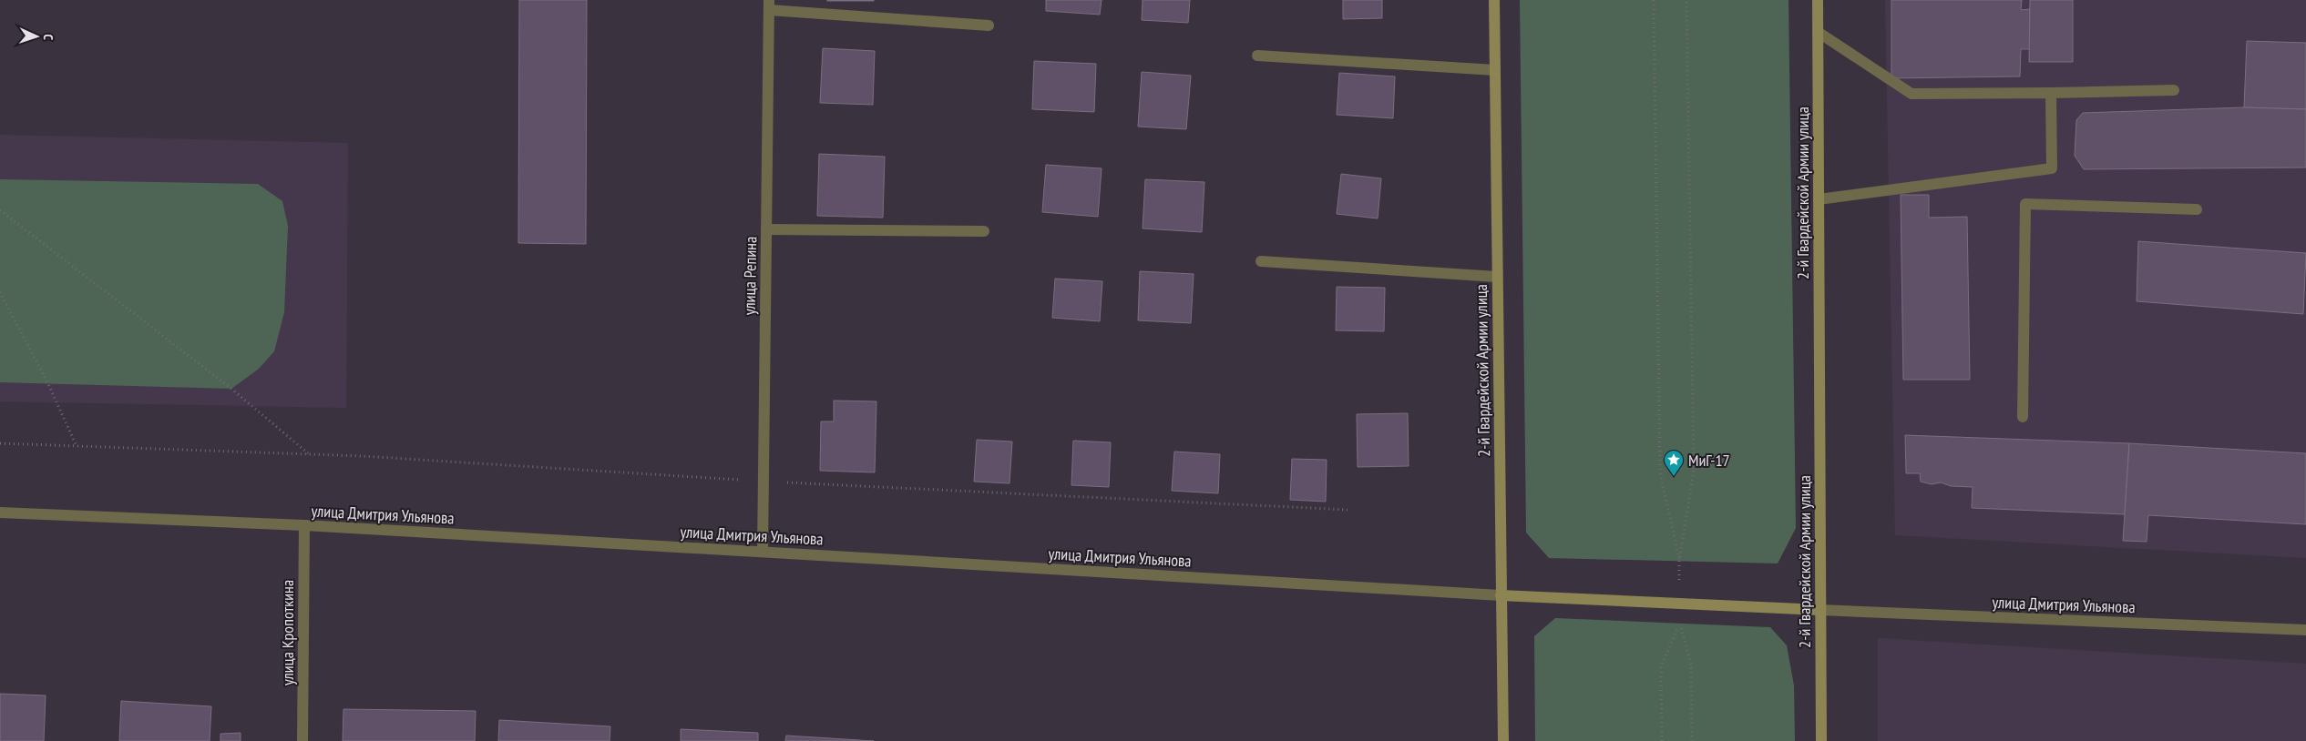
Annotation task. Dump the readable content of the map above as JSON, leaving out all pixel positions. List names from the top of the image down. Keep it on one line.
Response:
{"streets":{"main road":["2-й Гвардейской Армии улица"],"street":["улица Репина","улица Дмитрия Ульянова","улица Кропоткина"]},"crossings":[["2-й Гвардейской Армии улица","улица Дмитрия Ульянова"],["улица Репина","улица Дмитрия Ульянова"],["улица Дмитрия Ульянова","улица Кропоткина"]],"places":{"place":["МиГ-17"]},"north":"right"}
